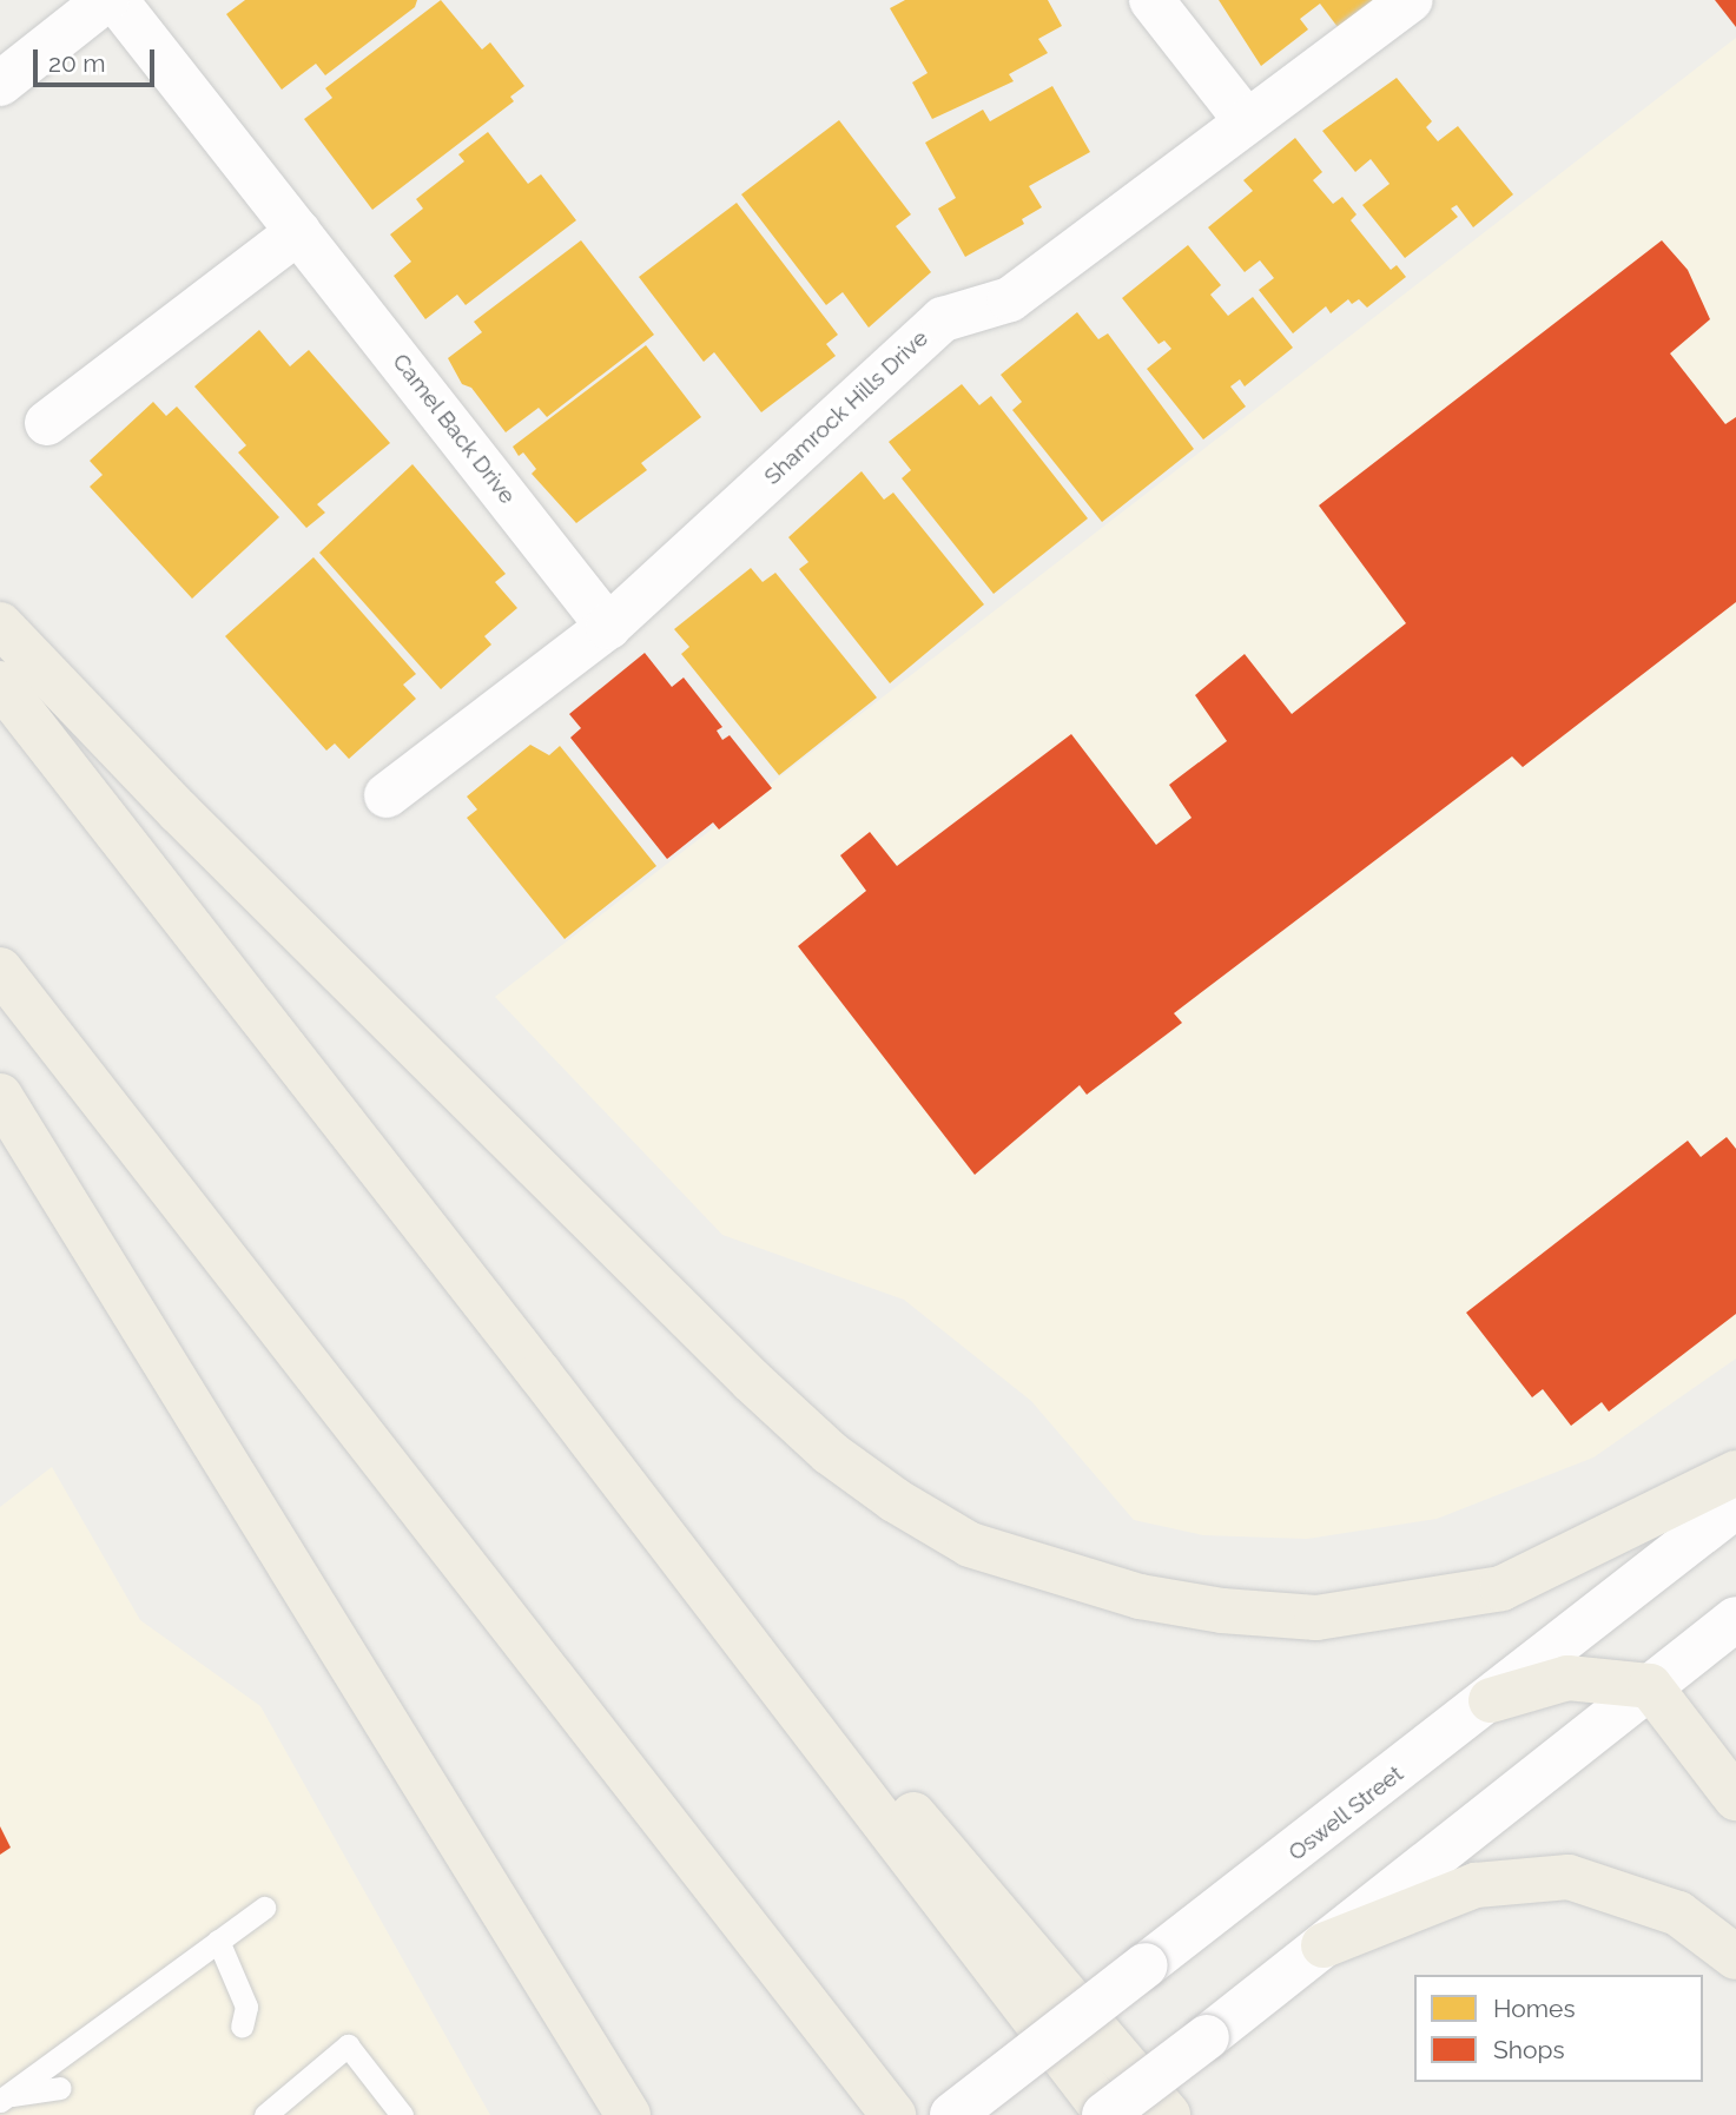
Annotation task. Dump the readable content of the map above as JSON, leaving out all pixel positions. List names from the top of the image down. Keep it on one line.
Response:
{"streets":{"street":["Shamrock Hills Drive","Camel Back Drive","Oswell Street"]},"crossings":[["Shamrock Hills Drive","Camel Back Drive"]],"legend":["Homes","Shops"],"scale_bar":"20 m"}
